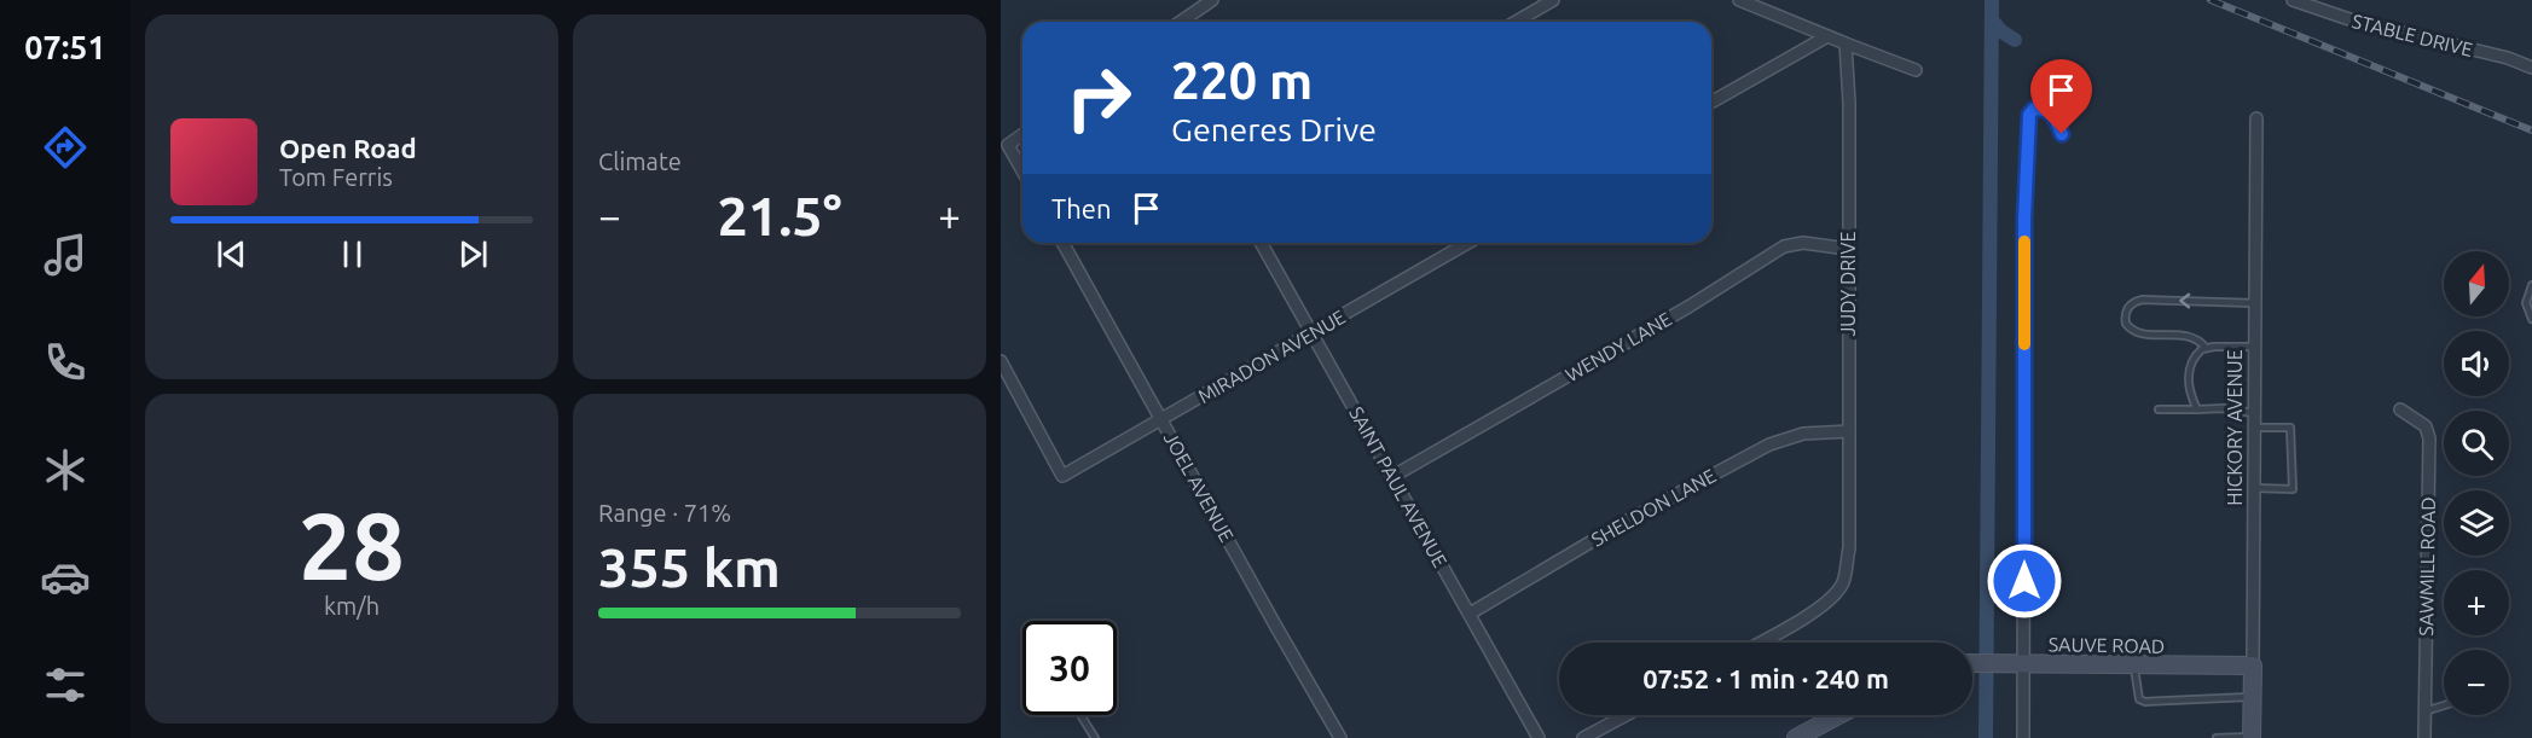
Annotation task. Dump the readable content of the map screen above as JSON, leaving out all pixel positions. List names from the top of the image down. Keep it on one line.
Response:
{"streets":{"street":["STABLE DRIVE","JUDY DRIVE","WENDY LANE","MIRADON AVENUE","HICKORY AVENUE","JOEL AVENUE","SAINT PAUL AVENUE","SHELDON LANE","SAWMILL ROAD","SAUVE ROAD"]},"crossings":[["JUDY DRIVE","WENDY LANE"],["JUDY DRIVE","SHELDON LANE"],["WENDY LANE","SAINT PAUL AVENUE"],["MIRADON AVENUE","JOEL AVENUE"],["MIRADON AVENUE","SAINT PAUL AVENUE"],["HICKORY AVENUE","SAUVE ROAD"],["SAINT PAUL AVENUE","SHELDON LANE"]],"north":"top","page":{"tabs":"07:51","tile":["Climate",["28","km/h"],["Range · 71%","355 km"]],"turn":["220 m","Generes Drive"],"song":["Open Road","Tom Ferris"],"then":"Then","heat":["−","21.5°","+"],"map_buttons":["+","−"],"limit":"30","trip":"07:52 · 1 min · 240 m"}}
